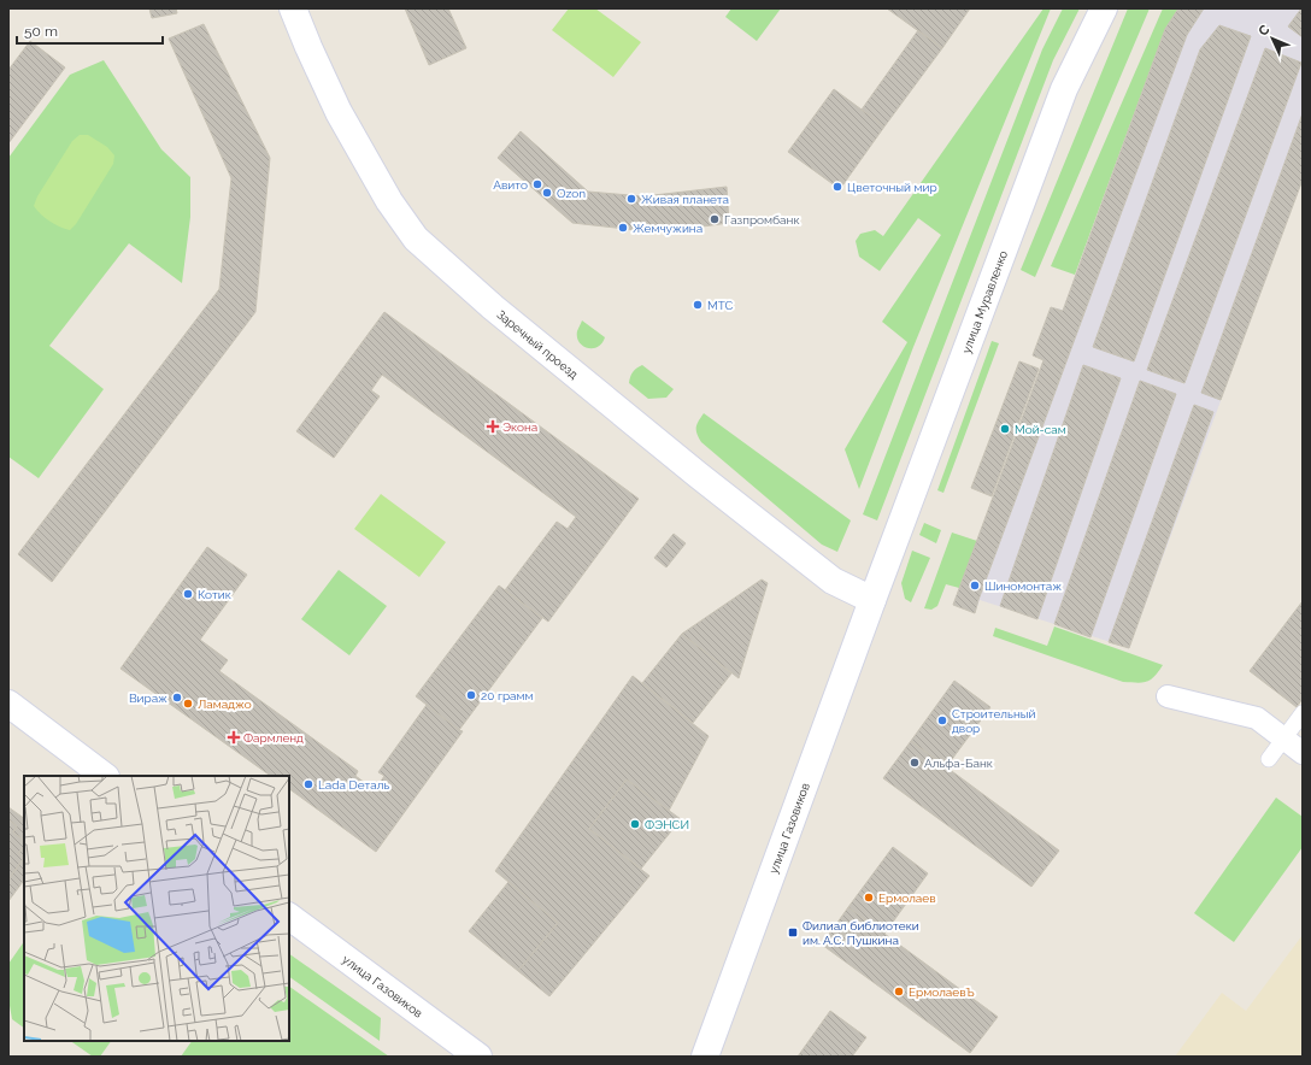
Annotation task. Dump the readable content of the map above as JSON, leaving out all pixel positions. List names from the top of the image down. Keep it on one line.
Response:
{"streets":{"main road":["улица Муравленко","Заречный проезд","улица Газовиков"]},"crossings":[["улица Муравленко","Заречный проезд"],["улица Муравленко","улица Газовиков"],["Заречный проезд","улица Газовиков"]],"places":{"other":["Авито","Цветочный мир","Ozon","Живая планета","Газпромбанк","Жемчужина","МТС","Мой-сам","Шиномонтаж","Котик","20 грамм","Вираж","Ламаджо","Строительный двор","Альфа-Банк","Lada Dеталь","ФЭНСИ","Ермолаев","ЕрмолаевЪ"],"health":["Экона","Фармленд"],"transit":["Филиал библиотеки им. А.С. Пушкина"]},"scale_bar":"50 m","north":"top left"}
